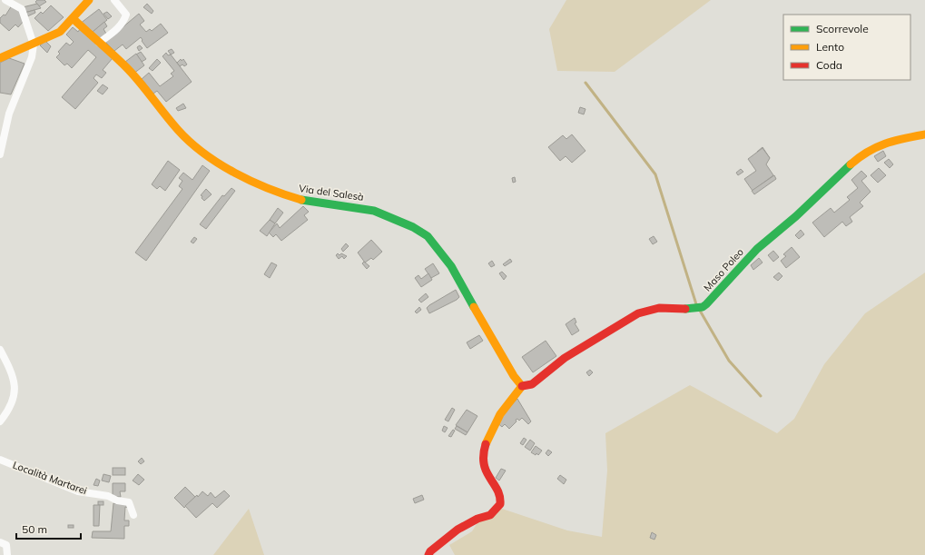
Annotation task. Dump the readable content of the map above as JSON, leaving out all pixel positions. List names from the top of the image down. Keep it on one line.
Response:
{"streets":{"street":["Via del Salesà","Maso Poleo","Località Martarei"]},"crossings":[["Via del Salesà","Maso Poleo"]],"legend":["Scorrevole","Lento","Coda"],"scale_bar":"50 m"}
